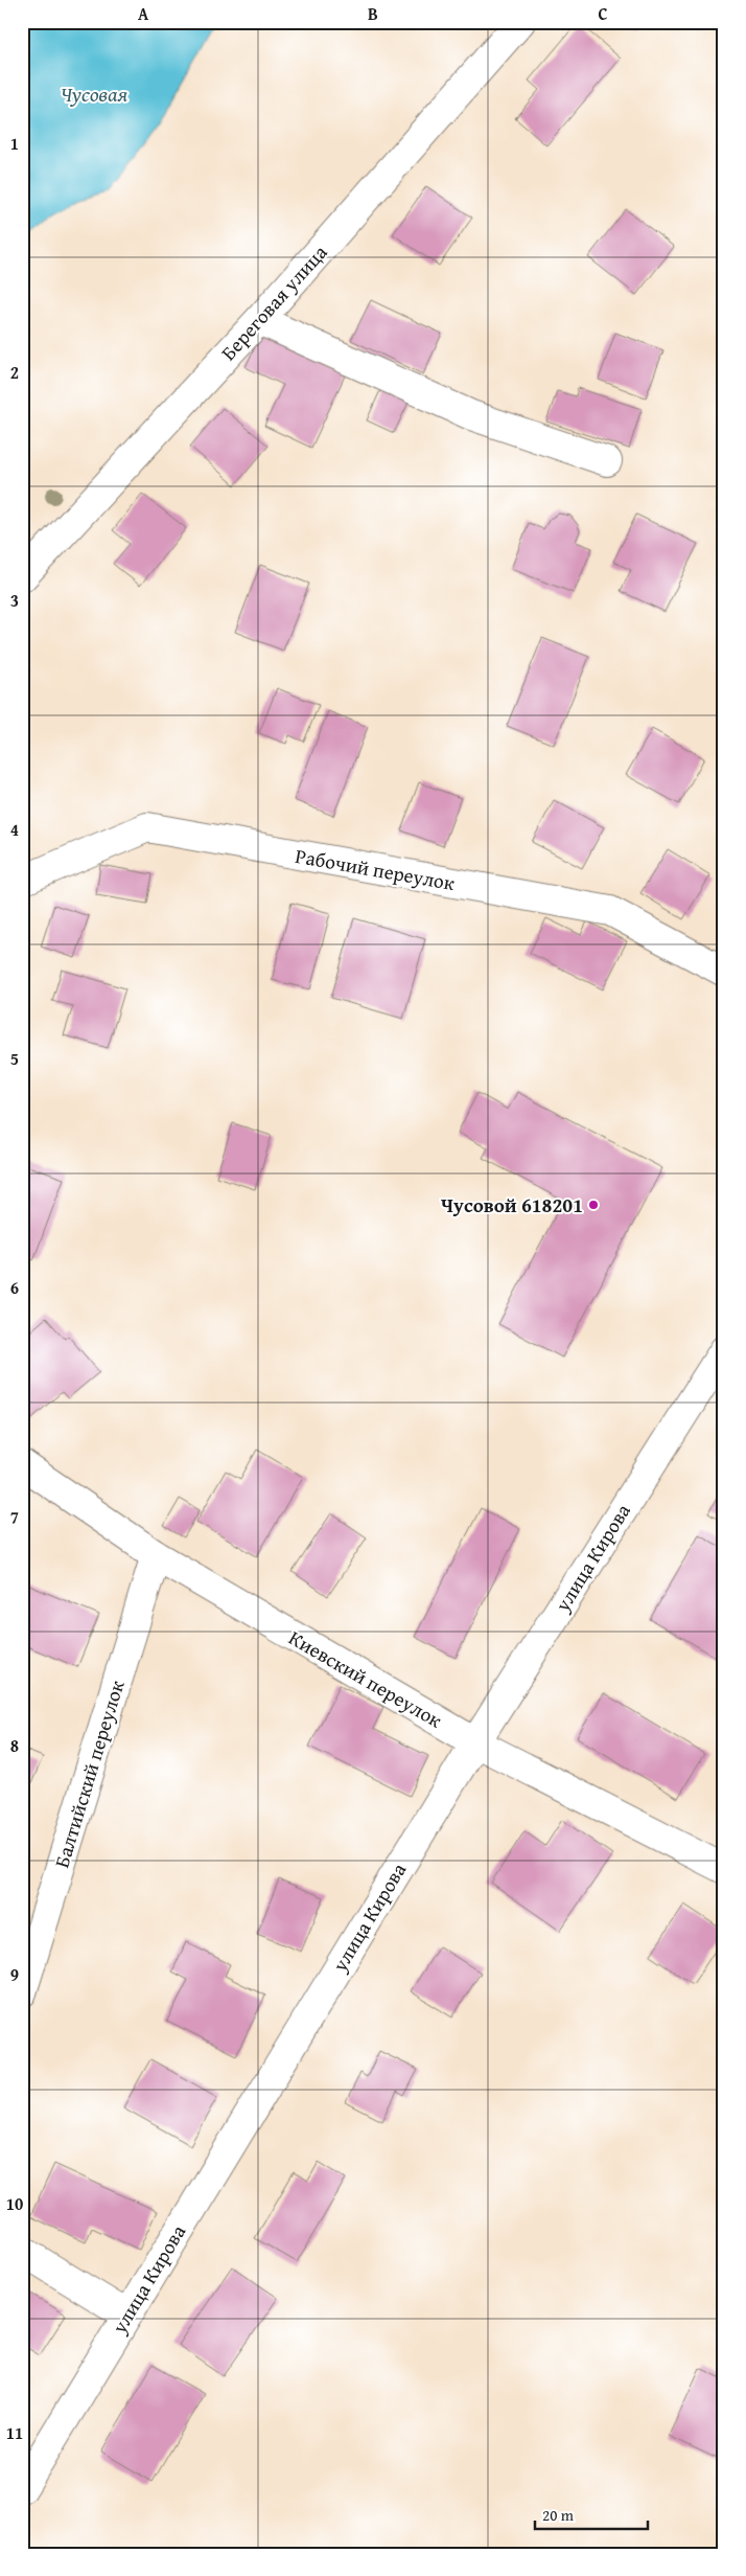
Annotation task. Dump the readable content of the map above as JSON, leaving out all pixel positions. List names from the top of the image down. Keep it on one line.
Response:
{"streets":{"street":["Береговая улица","Рабочий переулок","улица Кирова","Киевский переулок","Балтийский переулок"]},"crossings":[["улица Кирова","Киевский переулок"],["Киевский переулок","Балтийский переулок"]],"water":["Чусовая"],"places":["Чусовой 618201"],"scale_bar":"20 m","grid":{"columns":["A","B","C"],"rows":["1","2","3","4","5","6","7","8","9","10","11"]}}
